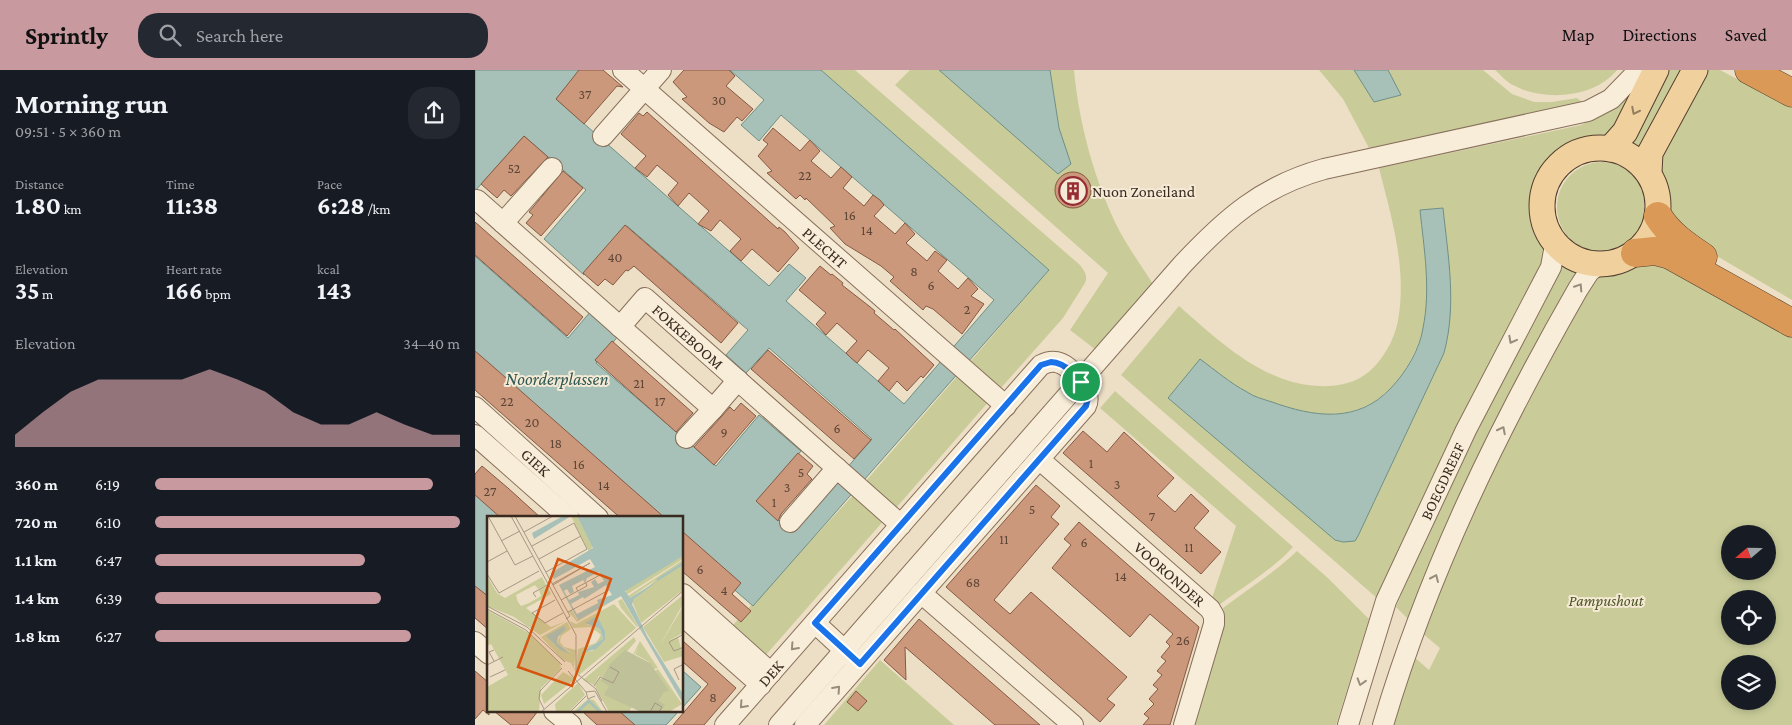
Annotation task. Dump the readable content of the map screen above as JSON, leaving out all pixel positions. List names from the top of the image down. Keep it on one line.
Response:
{"streets":{"street":["PLECHT","FOKKEBOOM","GIEK","BOEGDREEF","VOORONDER","DEK"]},"crossings":[["PLECHT","DEK"],["FOKKEBOOM","DEK"]],"water":["Noorderplassen"],"parks":["Pampushout"],"places":{"building":["Nuon Zoneiland"]},"house_numbers":["37","30","52","22","16","14","40","8","6","2","21","22","17","20","6","9","18","1","16","5","3","14","3","27","1","5","7","11","6","11","6","14","68","4","26","8"],"north":"left","page":{"header":"Sprintly","search":"Search here","nav":["Map","Directions","Saved"],"heading":["Morning run","09:51 · 5 × 360 m"],"stats":[["Distance","1.80 km"],["Time","11:38"],["Pace","6:28 /km"],["Elevation","35 m"],["Heart rate","166 bpm"],["kcal","143"]],"chart":["Elevation","34–40 m"],"list":[{"name":"360 m","note":"6:19"},{"name":"720 m","note":"6:10"},{"name":"1.1 km","note":"6:47"},{"name":"1.4 km","note":"6:39"},{"name":"1.8 km","note":"6:27"}]}}
